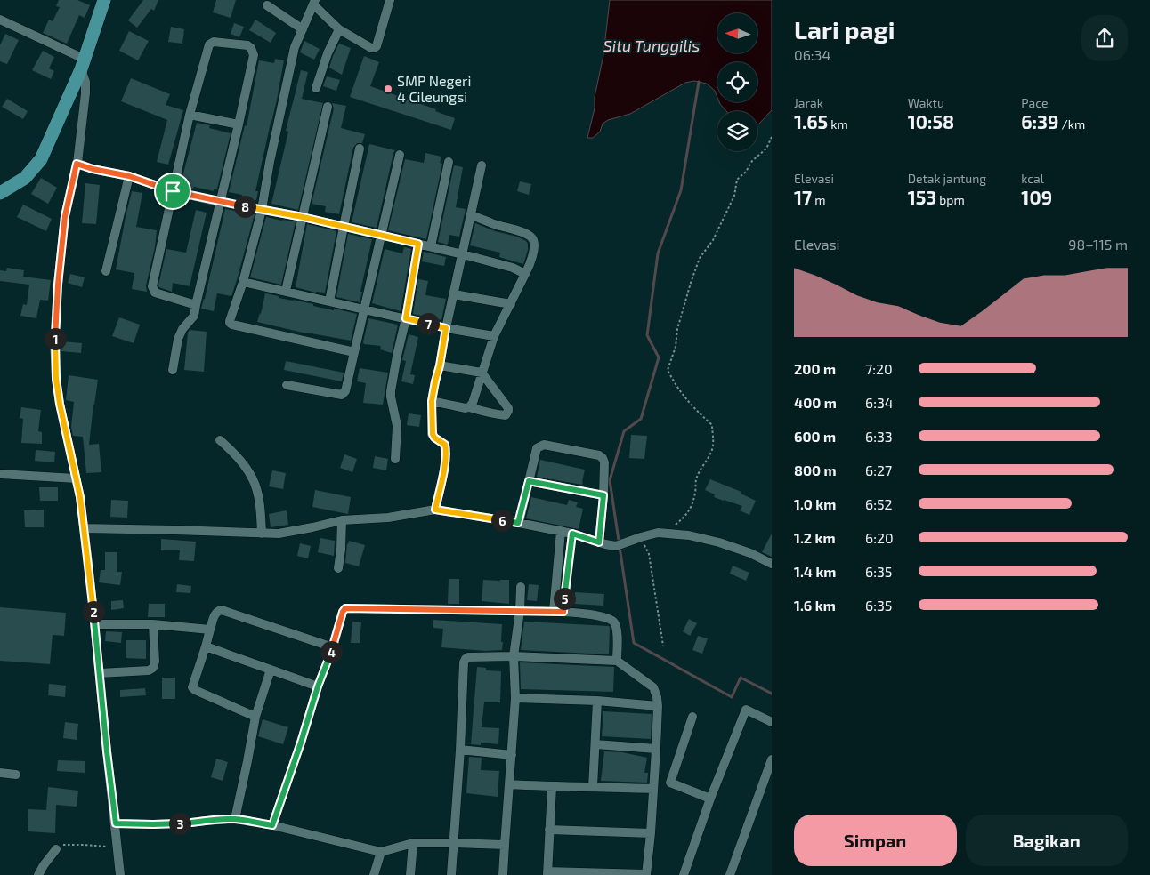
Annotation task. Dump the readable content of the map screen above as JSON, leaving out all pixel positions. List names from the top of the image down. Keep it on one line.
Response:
{"water":["Situ Tunggilis"],"places":["SMP Negeri 4 Cileungsi"],"north":"left","page":{"heading":["Lari pagi","06:34"],"stats":[["Jarak","1.65 km"],["Waktu","10:58"],["Pace","6:39 /km"],["Elevasi","17 m"],["Detak jantung","153 bpm"],["kcal","109"]],"pins":["8","7","1","6","5","2","4","3"],"chart":["Elevasi","98–115 m"],"list":[{"name":"200 m","note":"7:20"},{"name":"400 m","note":"6:34"},{"name":"600 m","note":"6:33"},{"name":"800 m","note":"6:27"},{"name":"1.0 km","note":"6:52"},{"name":"1.2 km","note":"6:20"},{"name":"1.4 km","note":"6:35"},{"name":"1.6 km","note":"6:35"}],"buttons":["Simpan","Bagikan"]}}
